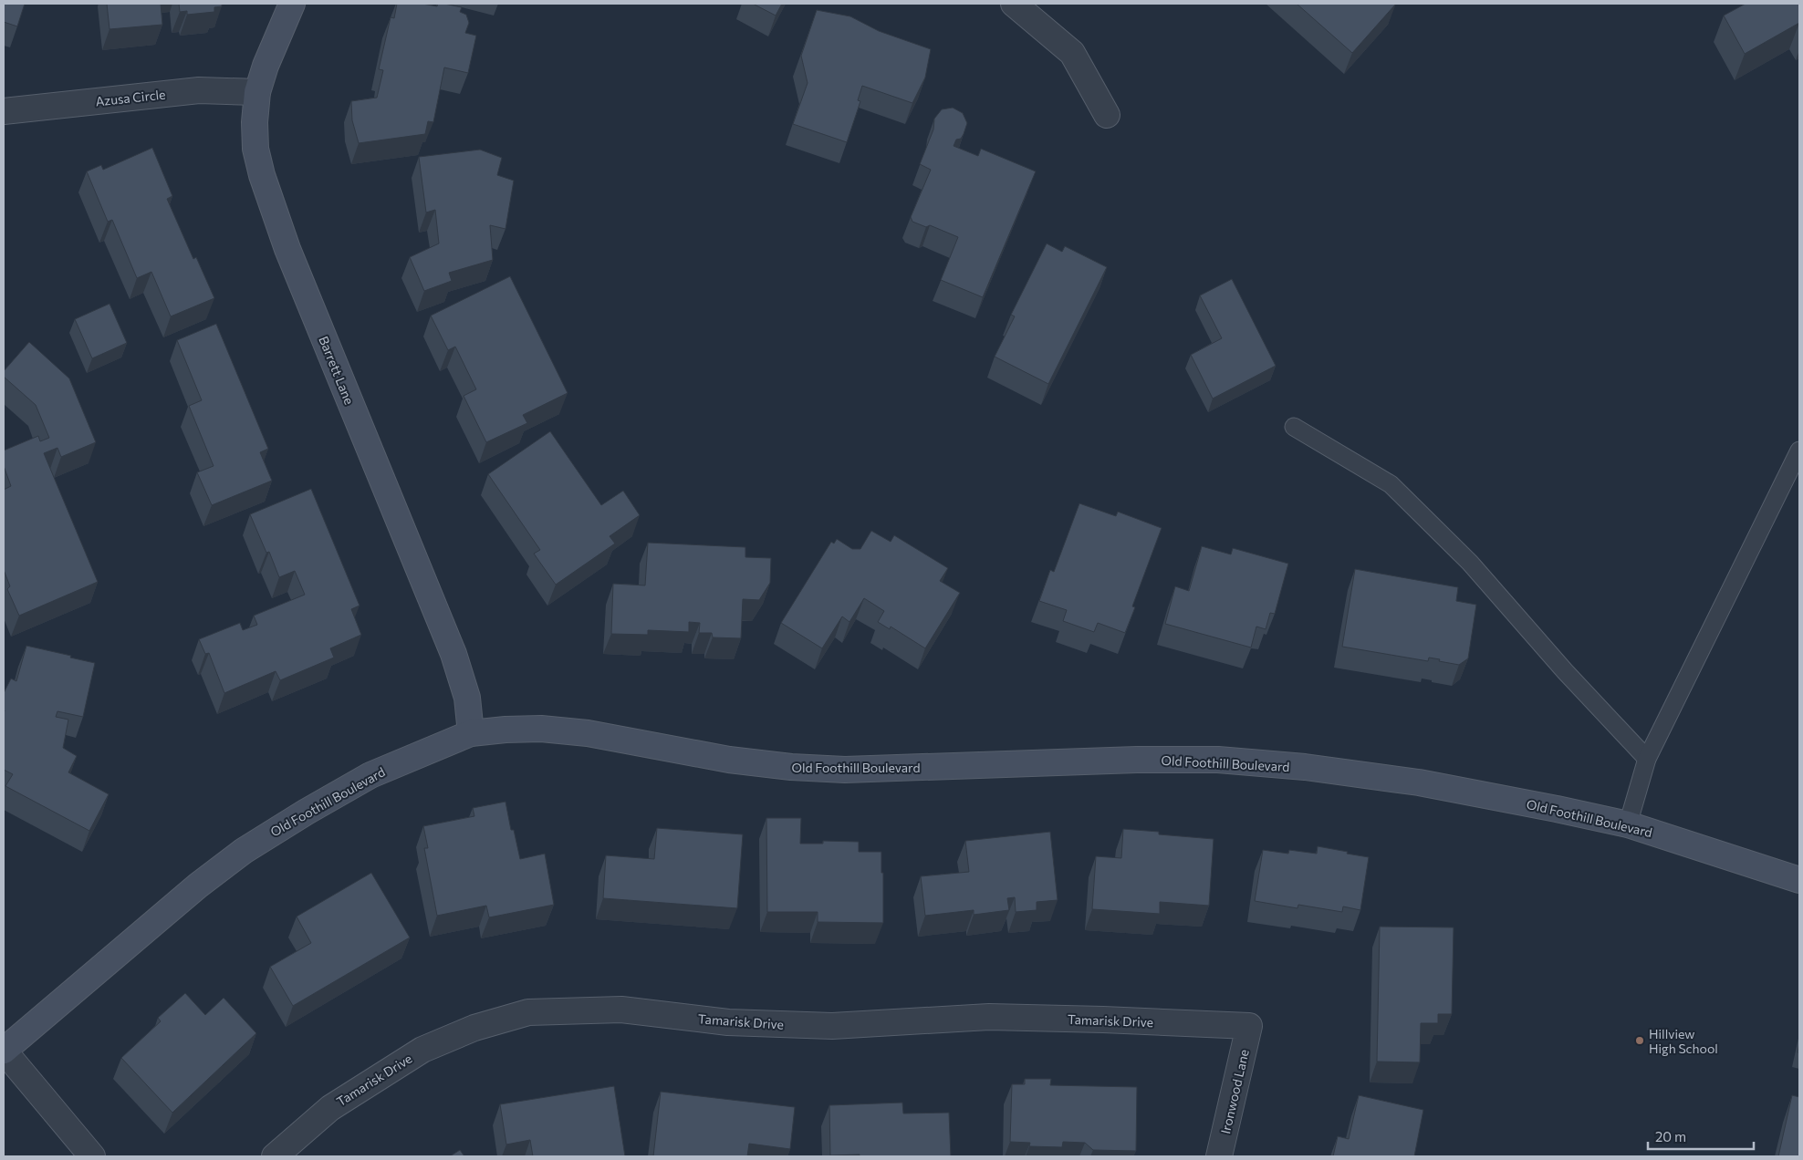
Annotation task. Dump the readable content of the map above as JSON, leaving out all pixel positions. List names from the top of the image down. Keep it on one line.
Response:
{"streets":{"street":["Azusa Circle","Barrett Lane","Old Foothill Boulevard","Tamarisk Drive","Ironwood Lane"]},"crossings":[["Azusa Circle","Barrett Lane"],["Barrett Lane","Old Foothill Boulevard"],["Tamarisk Drive","Ironwood Lane"]],"places":["Hillview High School"],"scale_bar":"20 m"}
